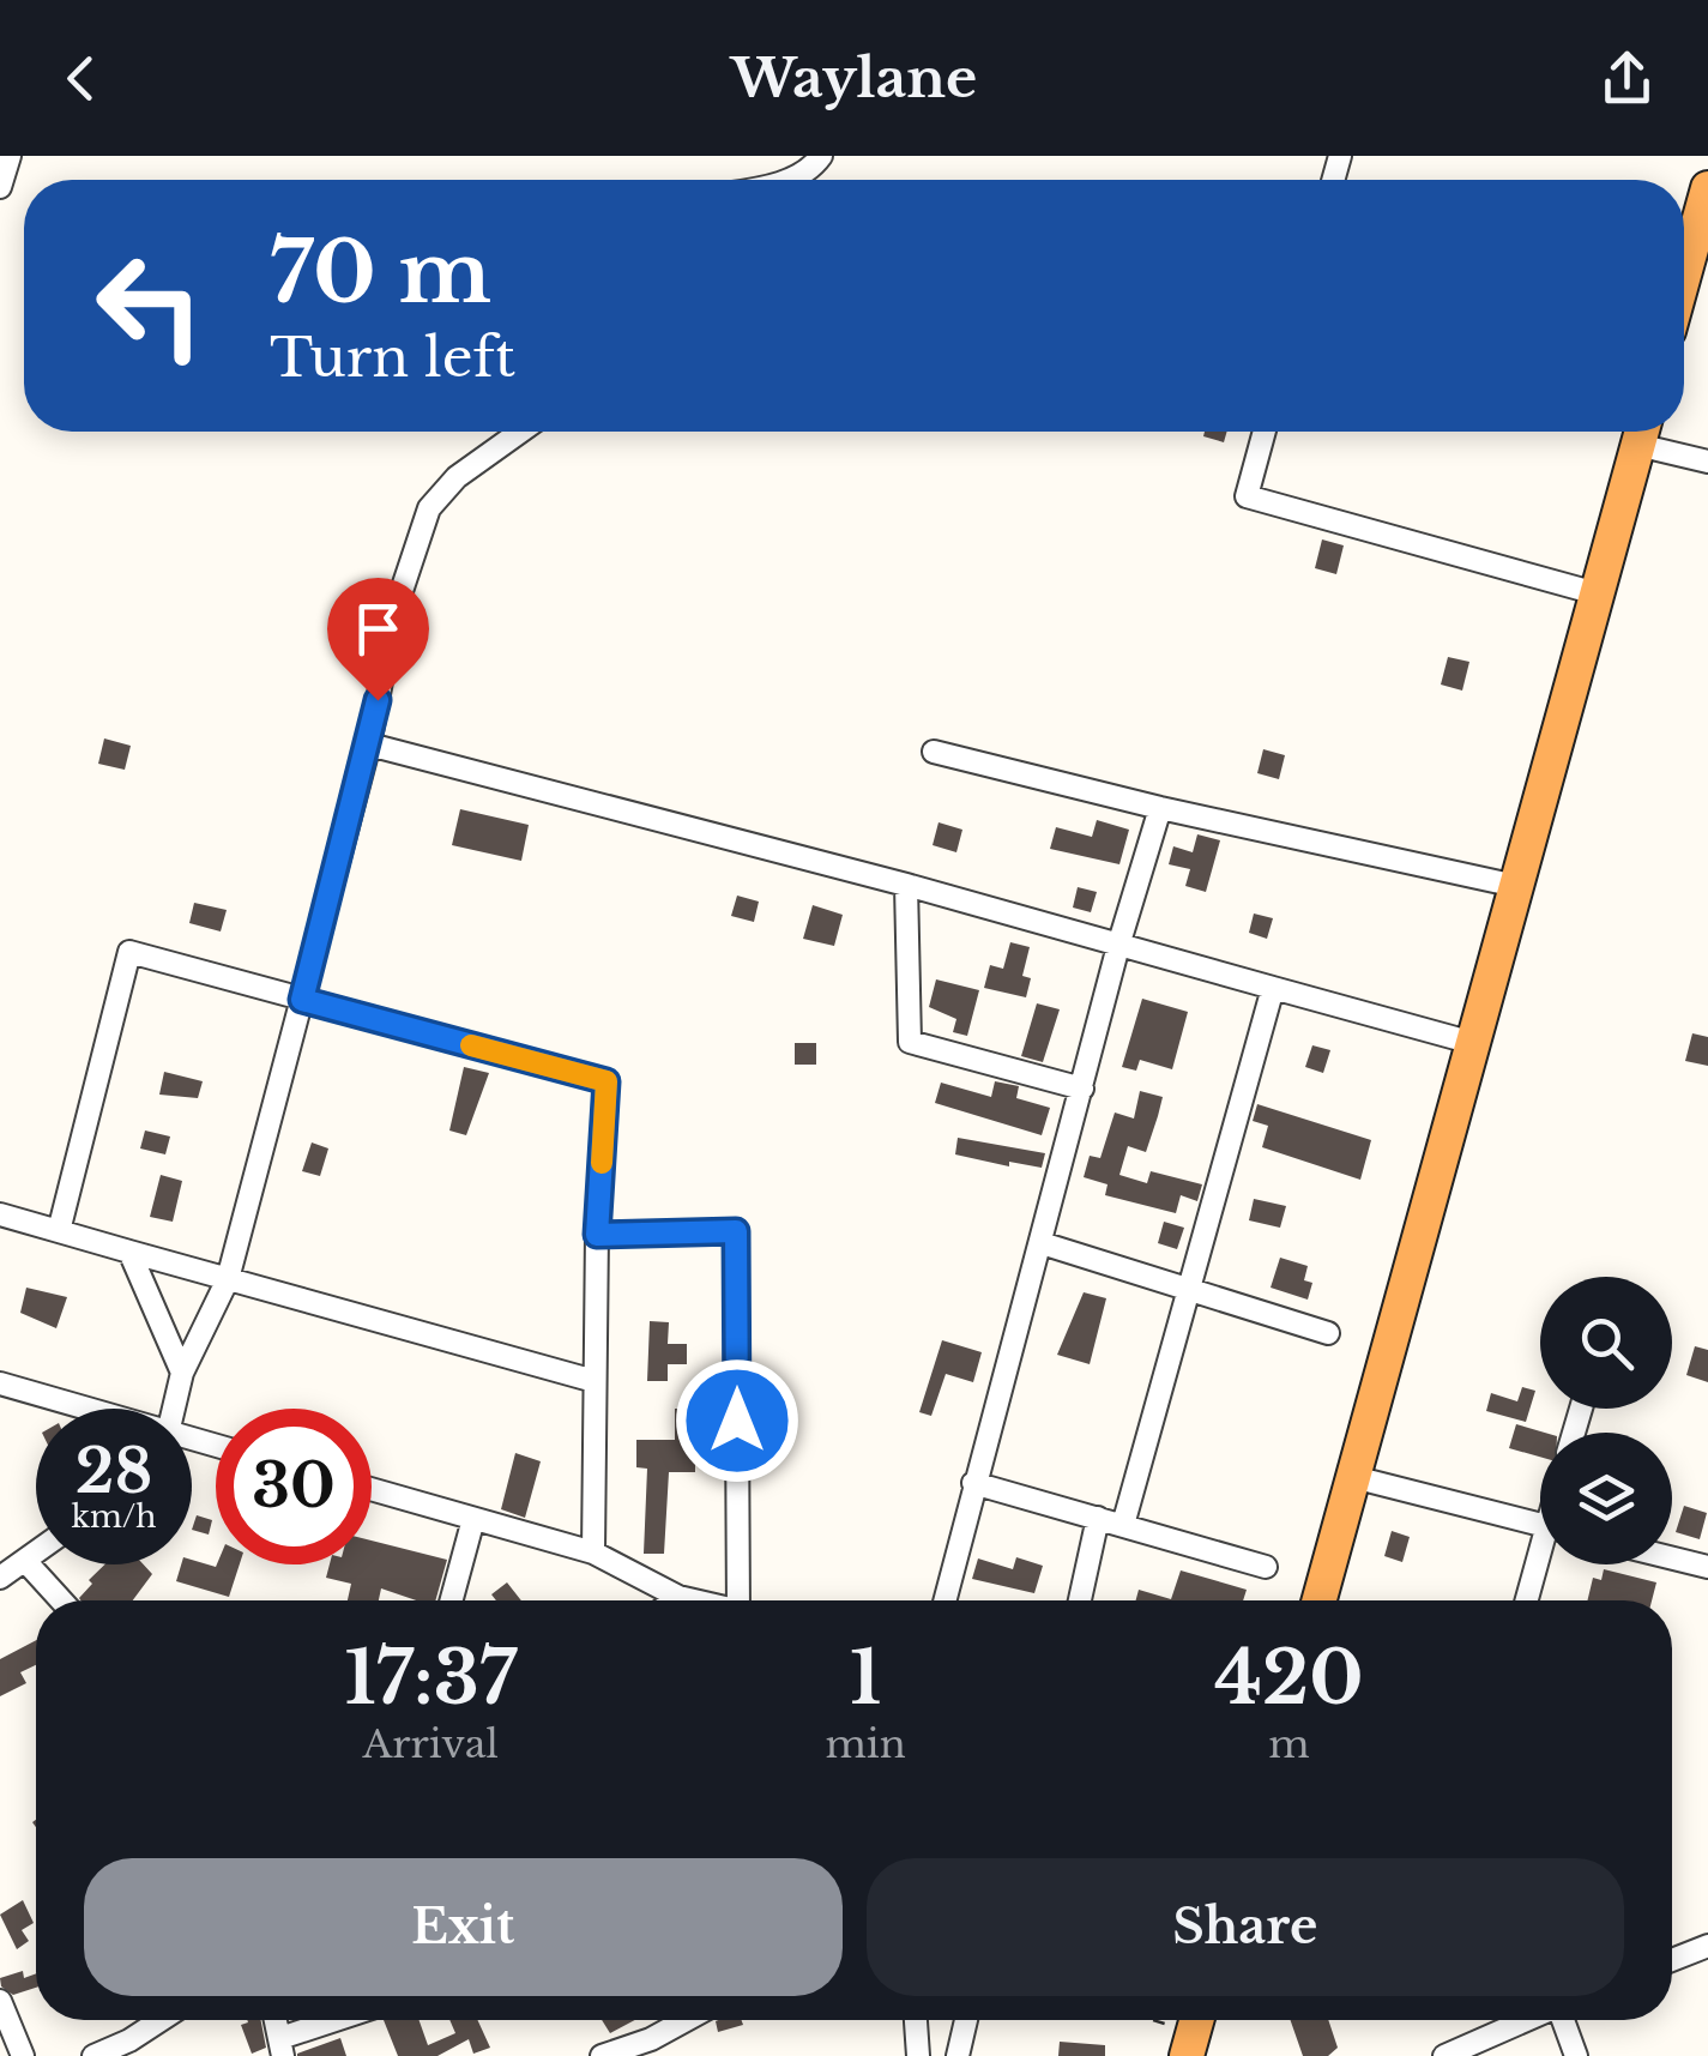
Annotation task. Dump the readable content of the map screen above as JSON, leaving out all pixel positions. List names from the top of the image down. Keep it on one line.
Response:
{"page":{"header":"Waylane","turn":["70 m","Turn left"],"speed":"28 km/h","limit":"30","eta":["17:37","Arrival","1","min","420","m"],"buttons":["Exit","Share"]}}
